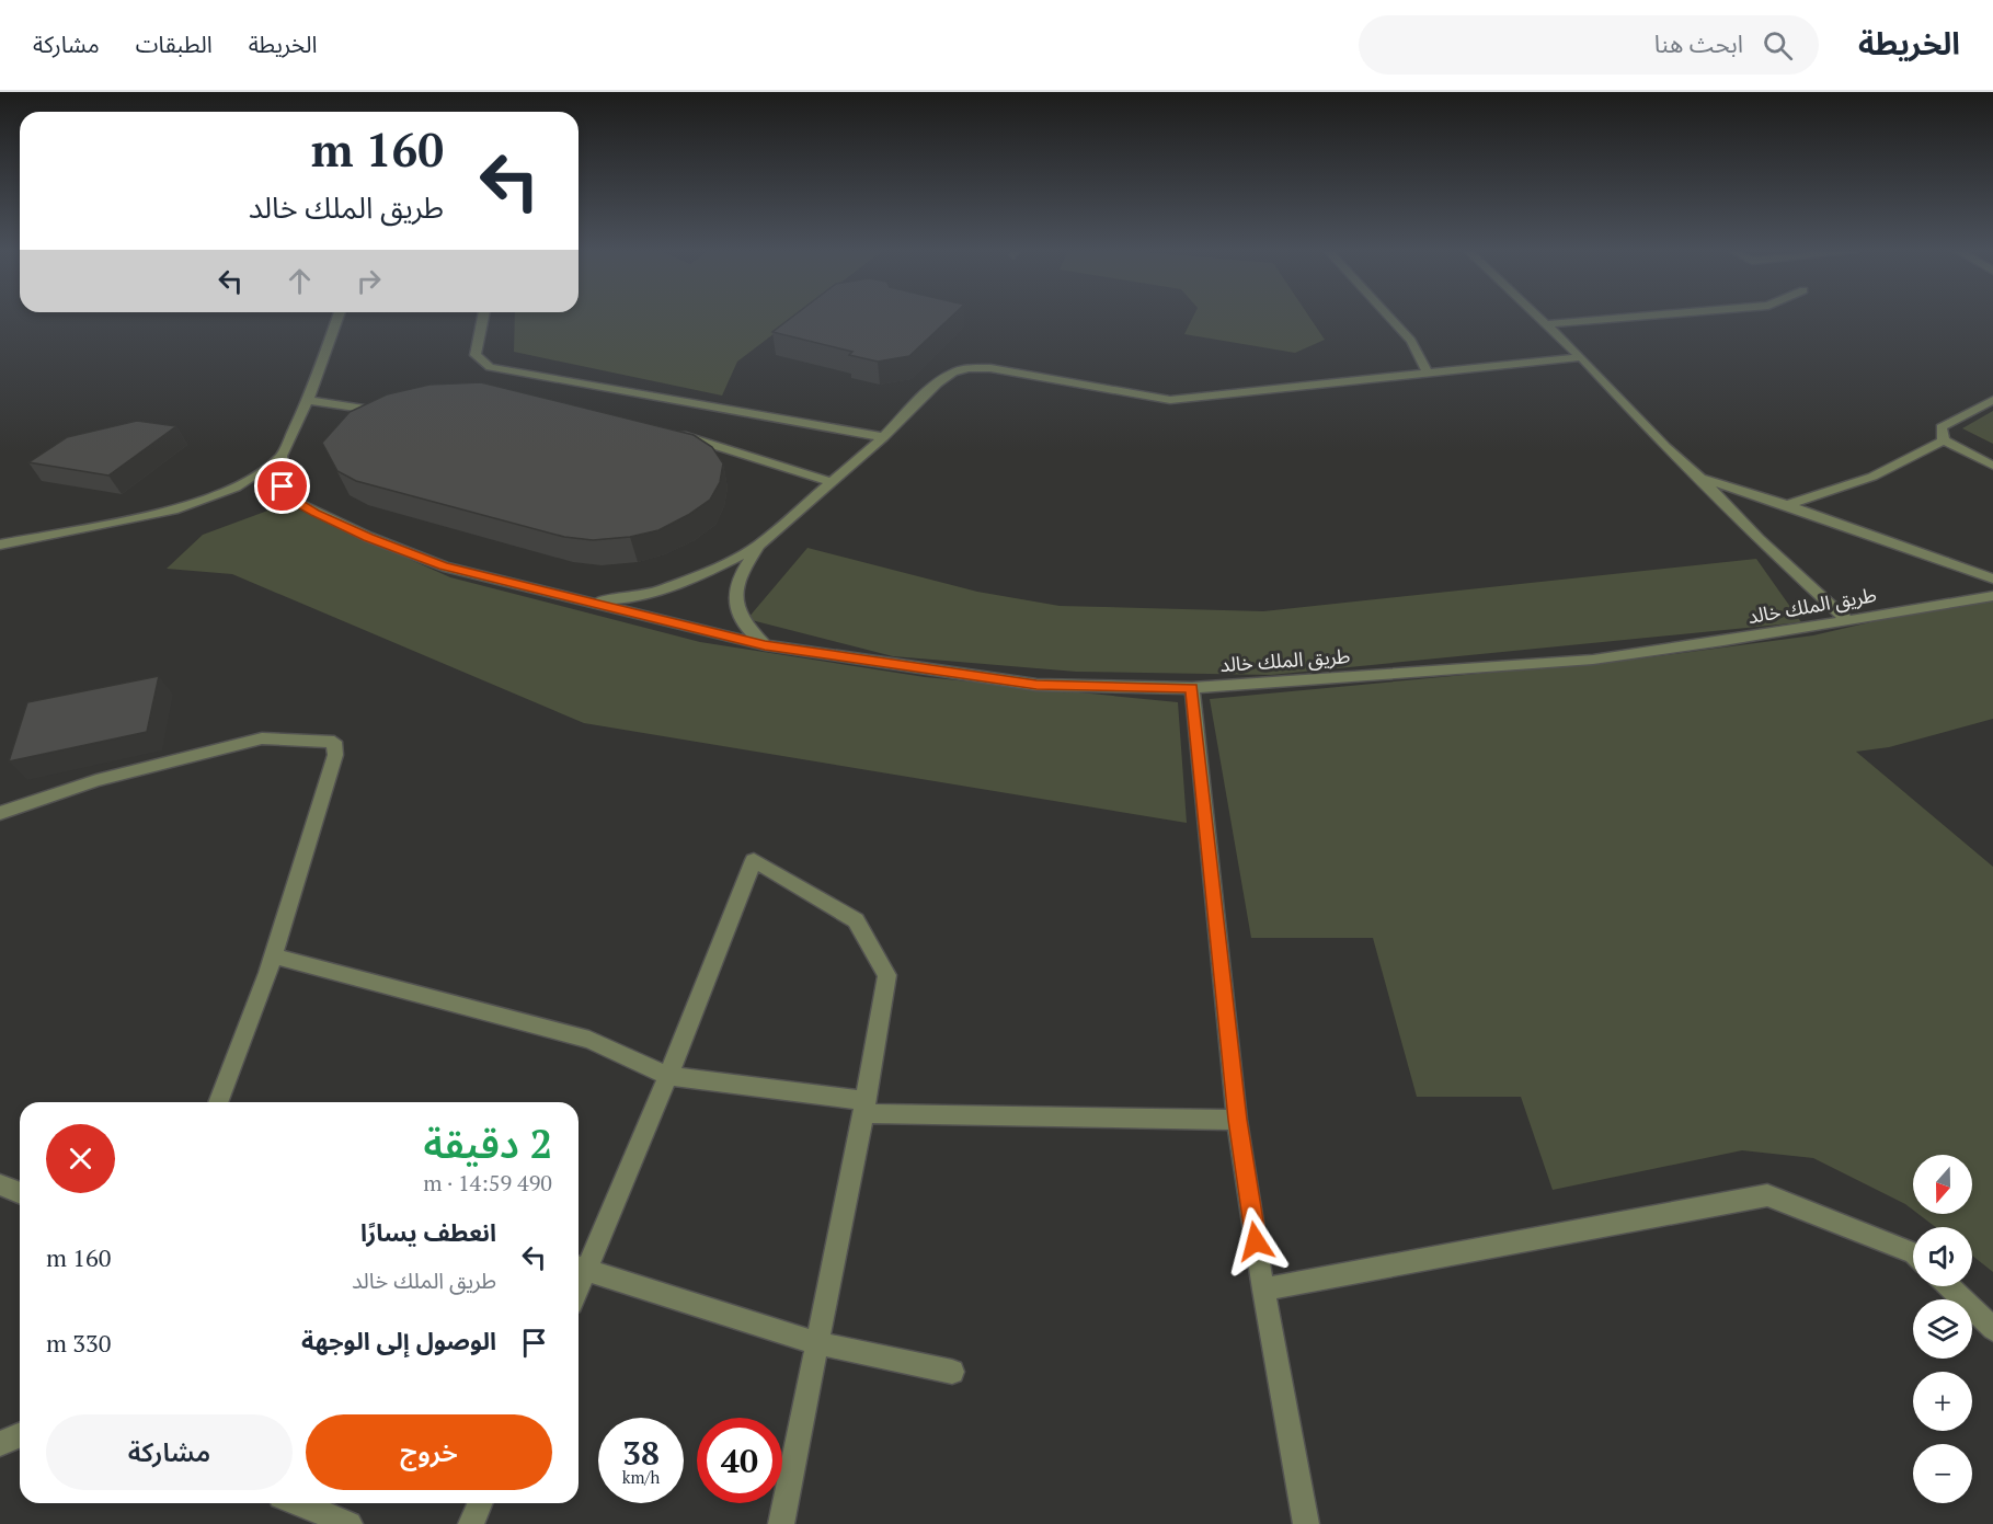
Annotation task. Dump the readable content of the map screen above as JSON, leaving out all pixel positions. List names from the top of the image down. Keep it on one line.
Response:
{"streets":{"street":["طريق الملك خالد"]},"north":"bottom","page":{"header":"الخريطة","search":"ابحث هنا","nav":["الخريطة","الطبقات","مشاركة"],"turn":["160 m","طريق الملك خالد"],"heading":["2 دقيقة","490 m · 14:59"],"map_buttons":["+","−"],"list":[{"name":"انعطف يسارًا","note":"طريق الملك خالد","value":"160 m"},{"name":"الوصول إلى الوجهة","value":"330 m"}],"buttons":["خروج","مشاركة"],"speed":"38 km/h","limit":"40"}}
